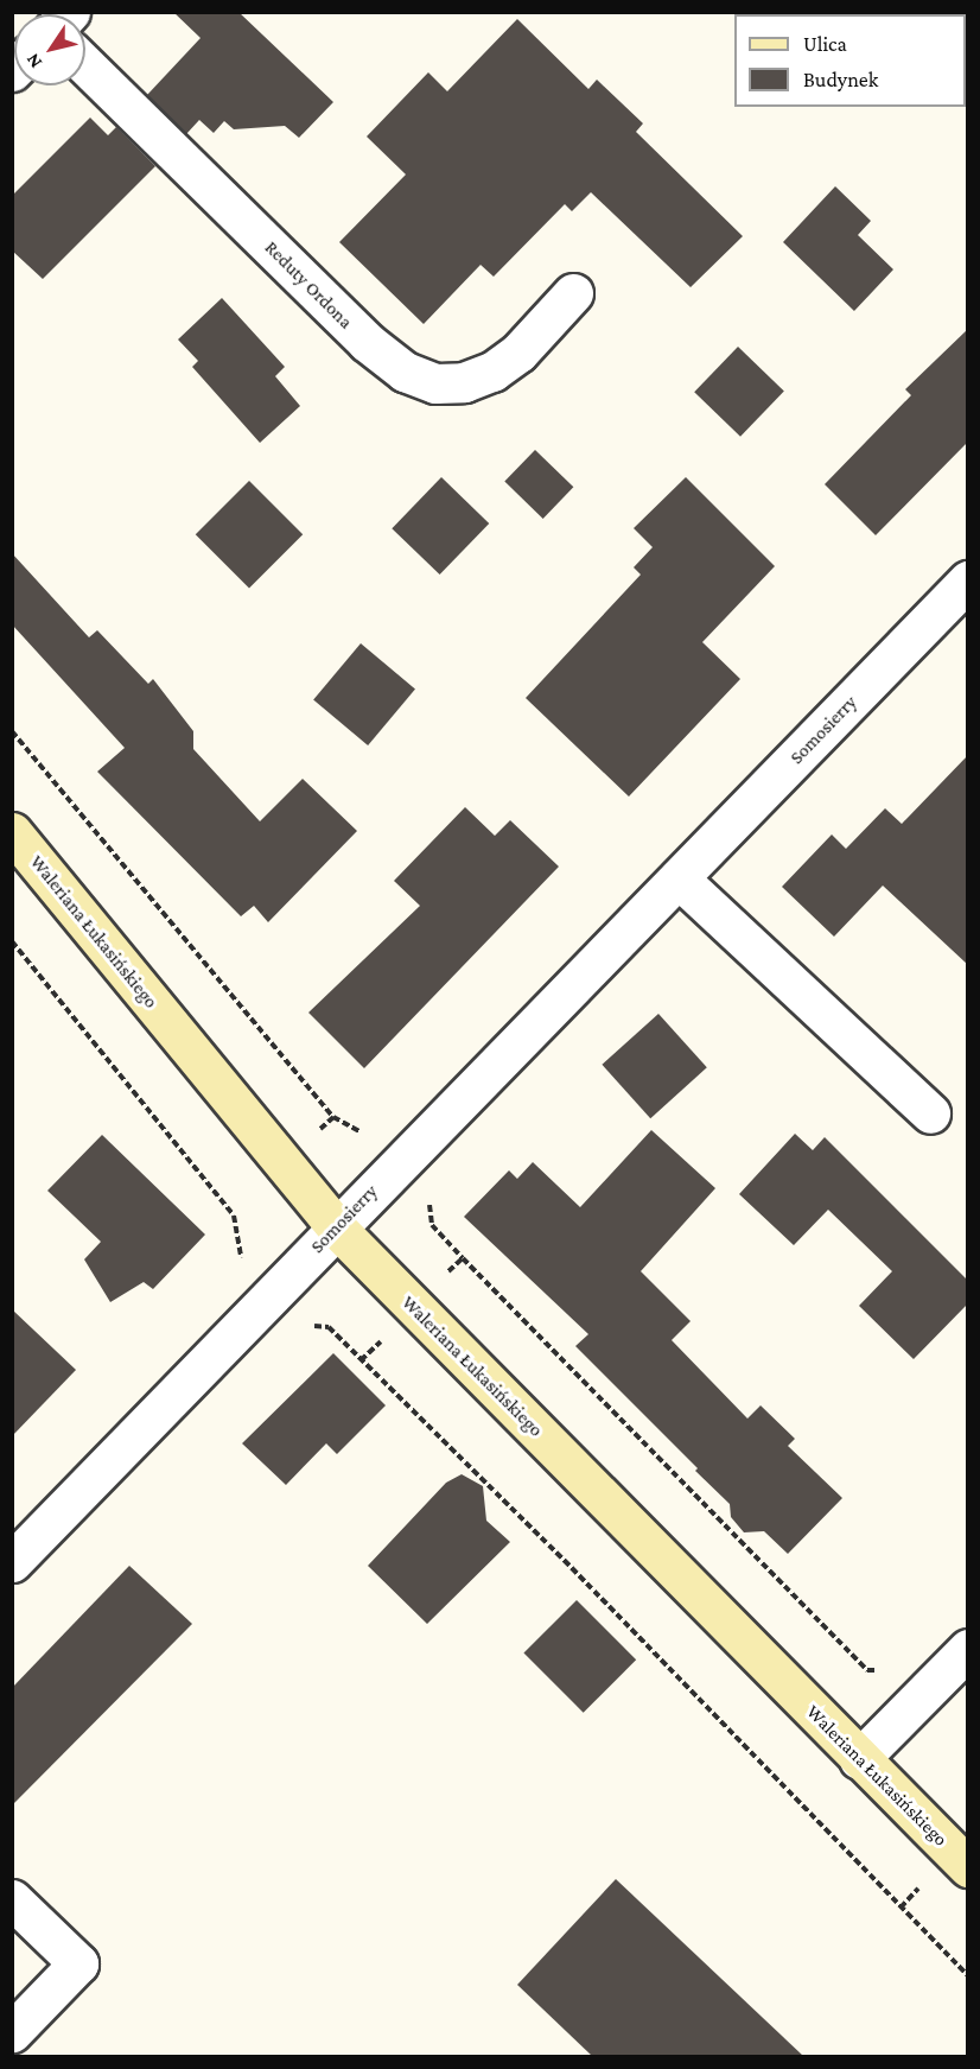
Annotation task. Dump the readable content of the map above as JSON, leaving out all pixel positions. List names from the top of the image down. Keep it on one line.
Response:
{"streets":{"street":["Reduty Ordona","Somosierry","Waleriana Łukasińskiego"]},"crossings":[["Somosierry","Waleriana Łukasińskiego"]],"legend":["Ulica","Budynek"],"north":"bottom left"}
